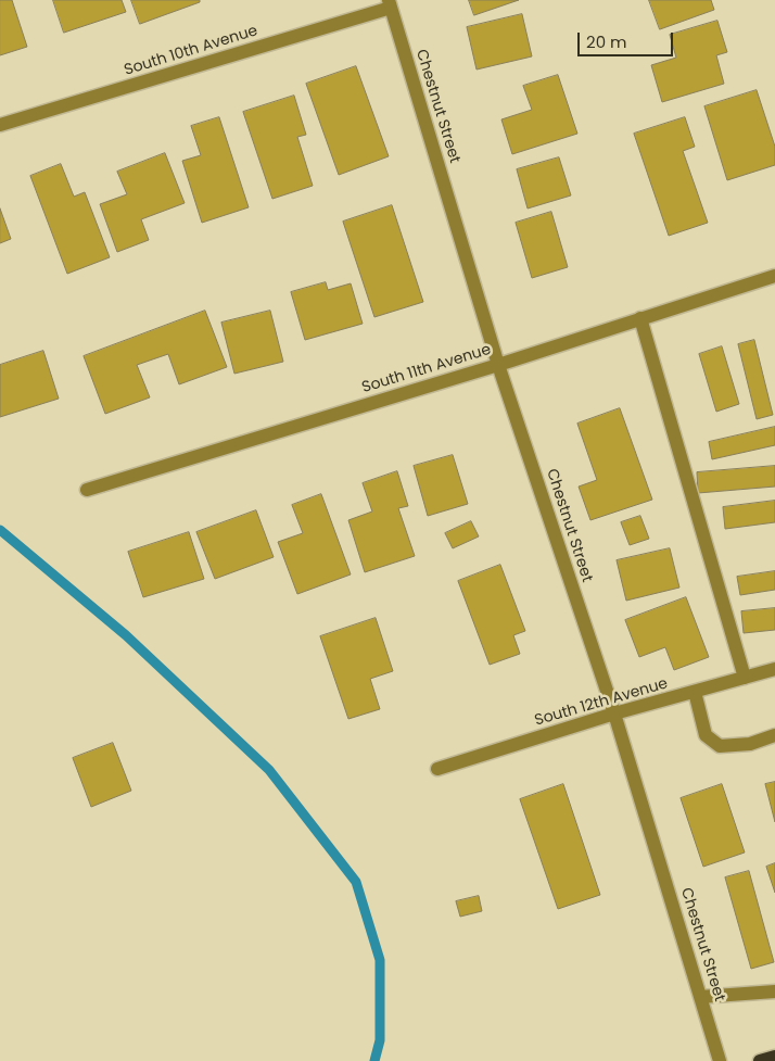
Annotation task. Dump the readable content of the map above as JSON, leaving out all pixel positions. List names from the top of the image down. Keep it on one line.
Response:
{"streets":{"street":["South 10th Avenue","Chestnut Street","South 11th Avenue","South 12th Avenue"]},"crossings":[["South 10th Avenue","Chestnut Street"],["Chestnut Street","South 11th Avenue"],["Chestnut Street","South 12th Avenue"]],"scale_bar":"20 m"}
